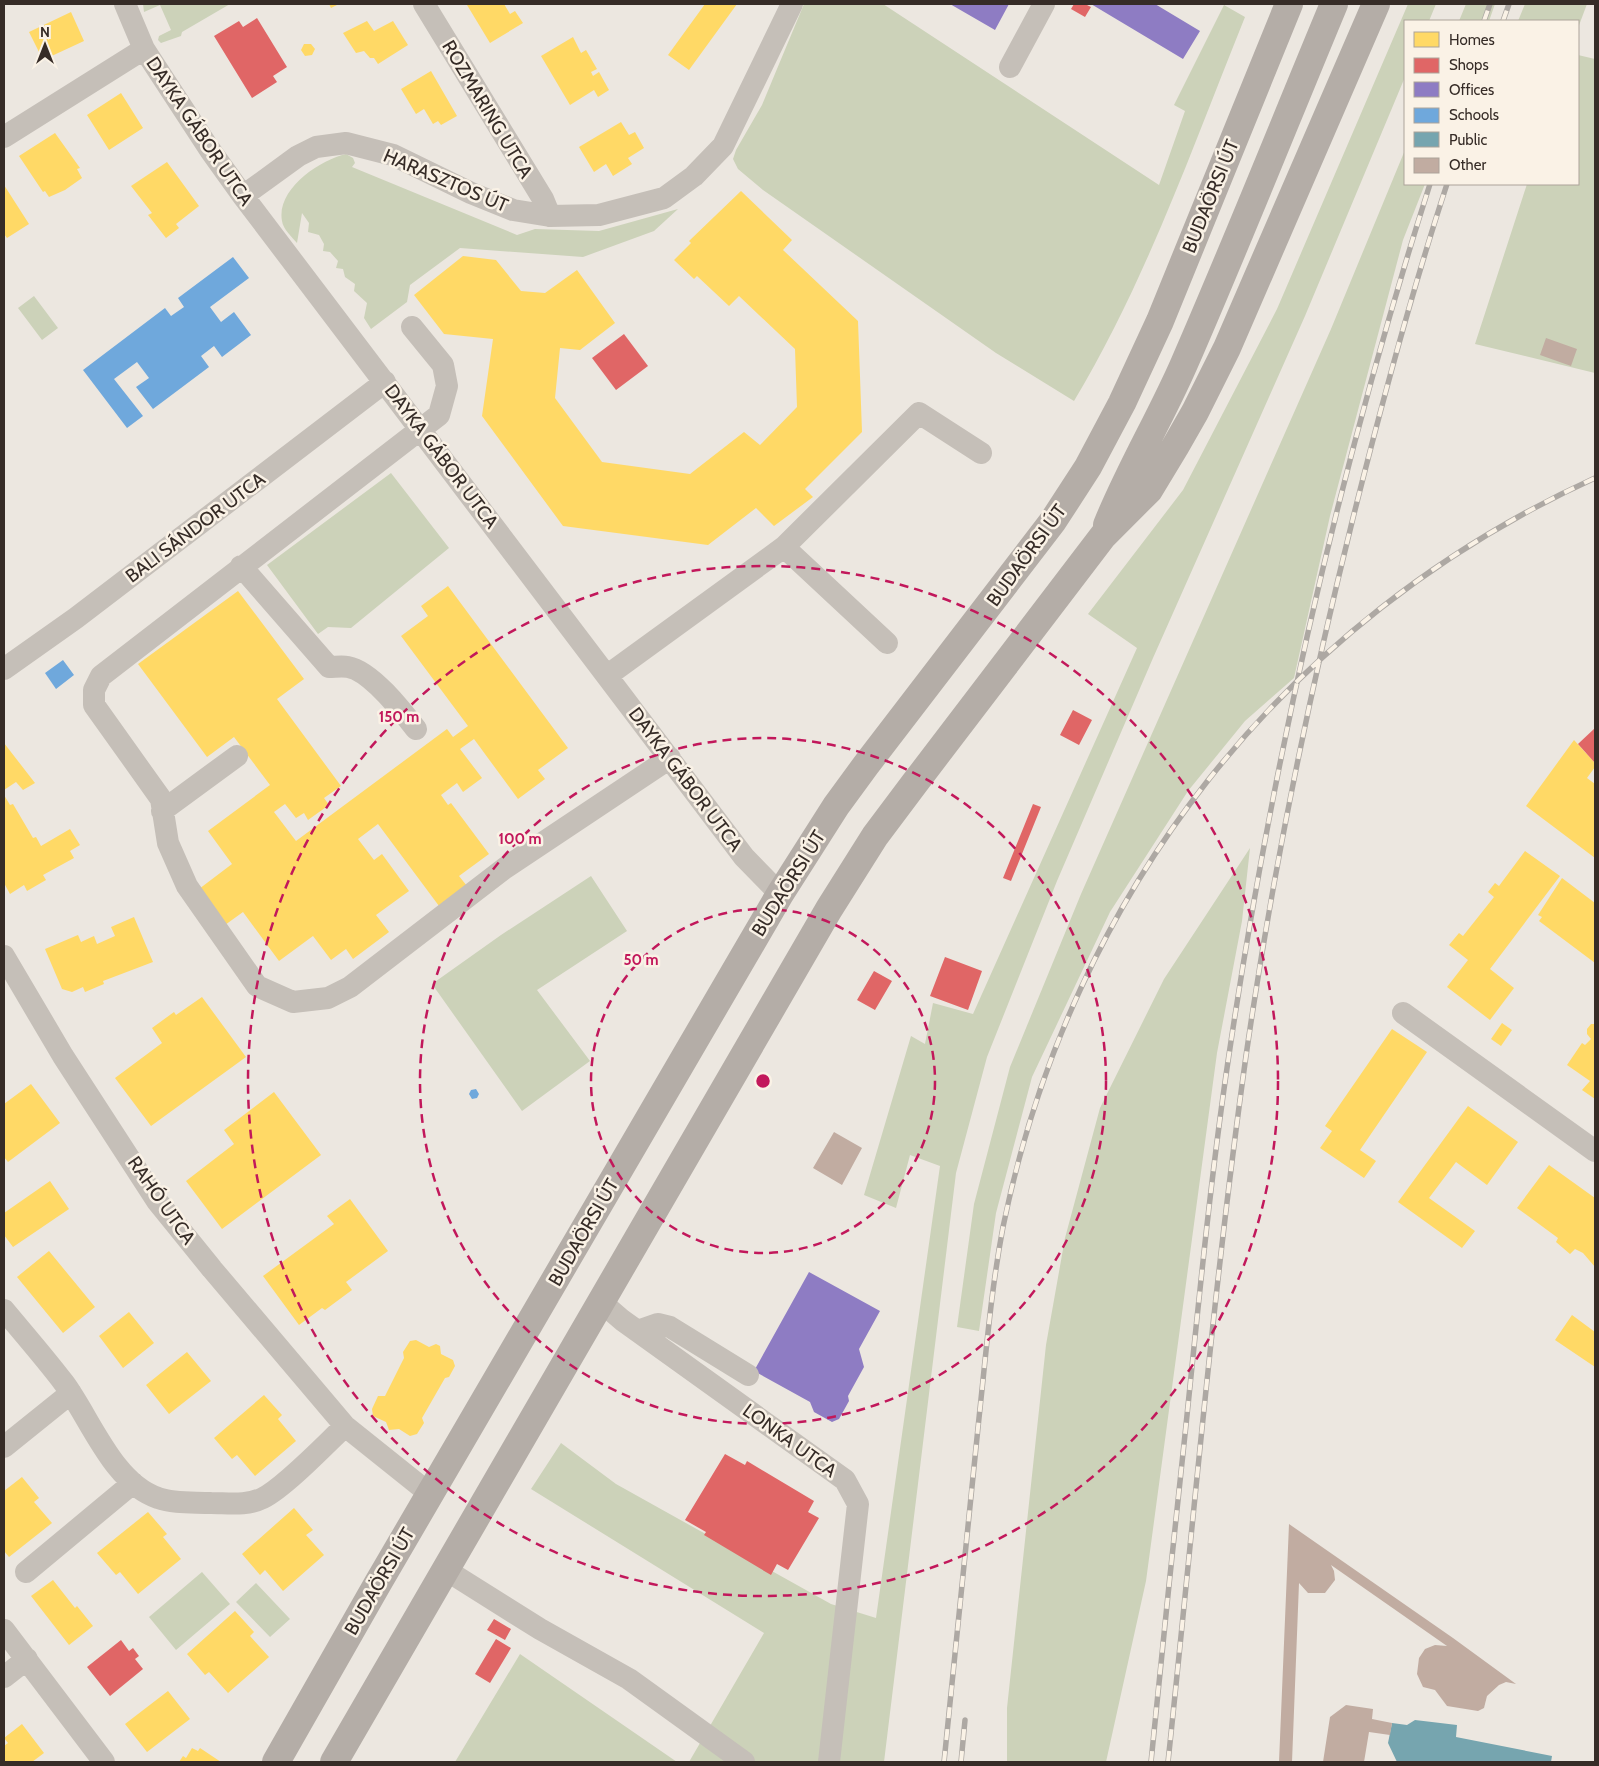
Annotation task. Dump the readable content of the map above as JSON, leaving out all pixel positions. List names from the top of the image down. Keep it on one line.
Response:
{"streets":{"main road":["BUDAÖRSI ÚT"],"street":["ROZMARING UTCA","DAYKA GÁBOR UTCA","HARASZTOS ÚT","BALI SÁNDOR UTCA","RAHÓ UTCA","LONKA UTCA"]},"crossings":[["ROZMARING UTCA","HARASZTOS ÚT"],["DAYKA GÁBOR UTCA","HARASZTOS ÚT"],["DAYKA GÁBOR UTCA","BUDAÖRSI ÚT"],["DAYKA GÁBOR UTCA","BALI SÁNDOR UTCA"],["BUDAÖRSI ÚT","RAHÓ UTCA"]],"legend":["Homes","Shops","Offices","Schools","Public","Other"],"north":"top","rings":["150 m","100 m","50 m"]}
